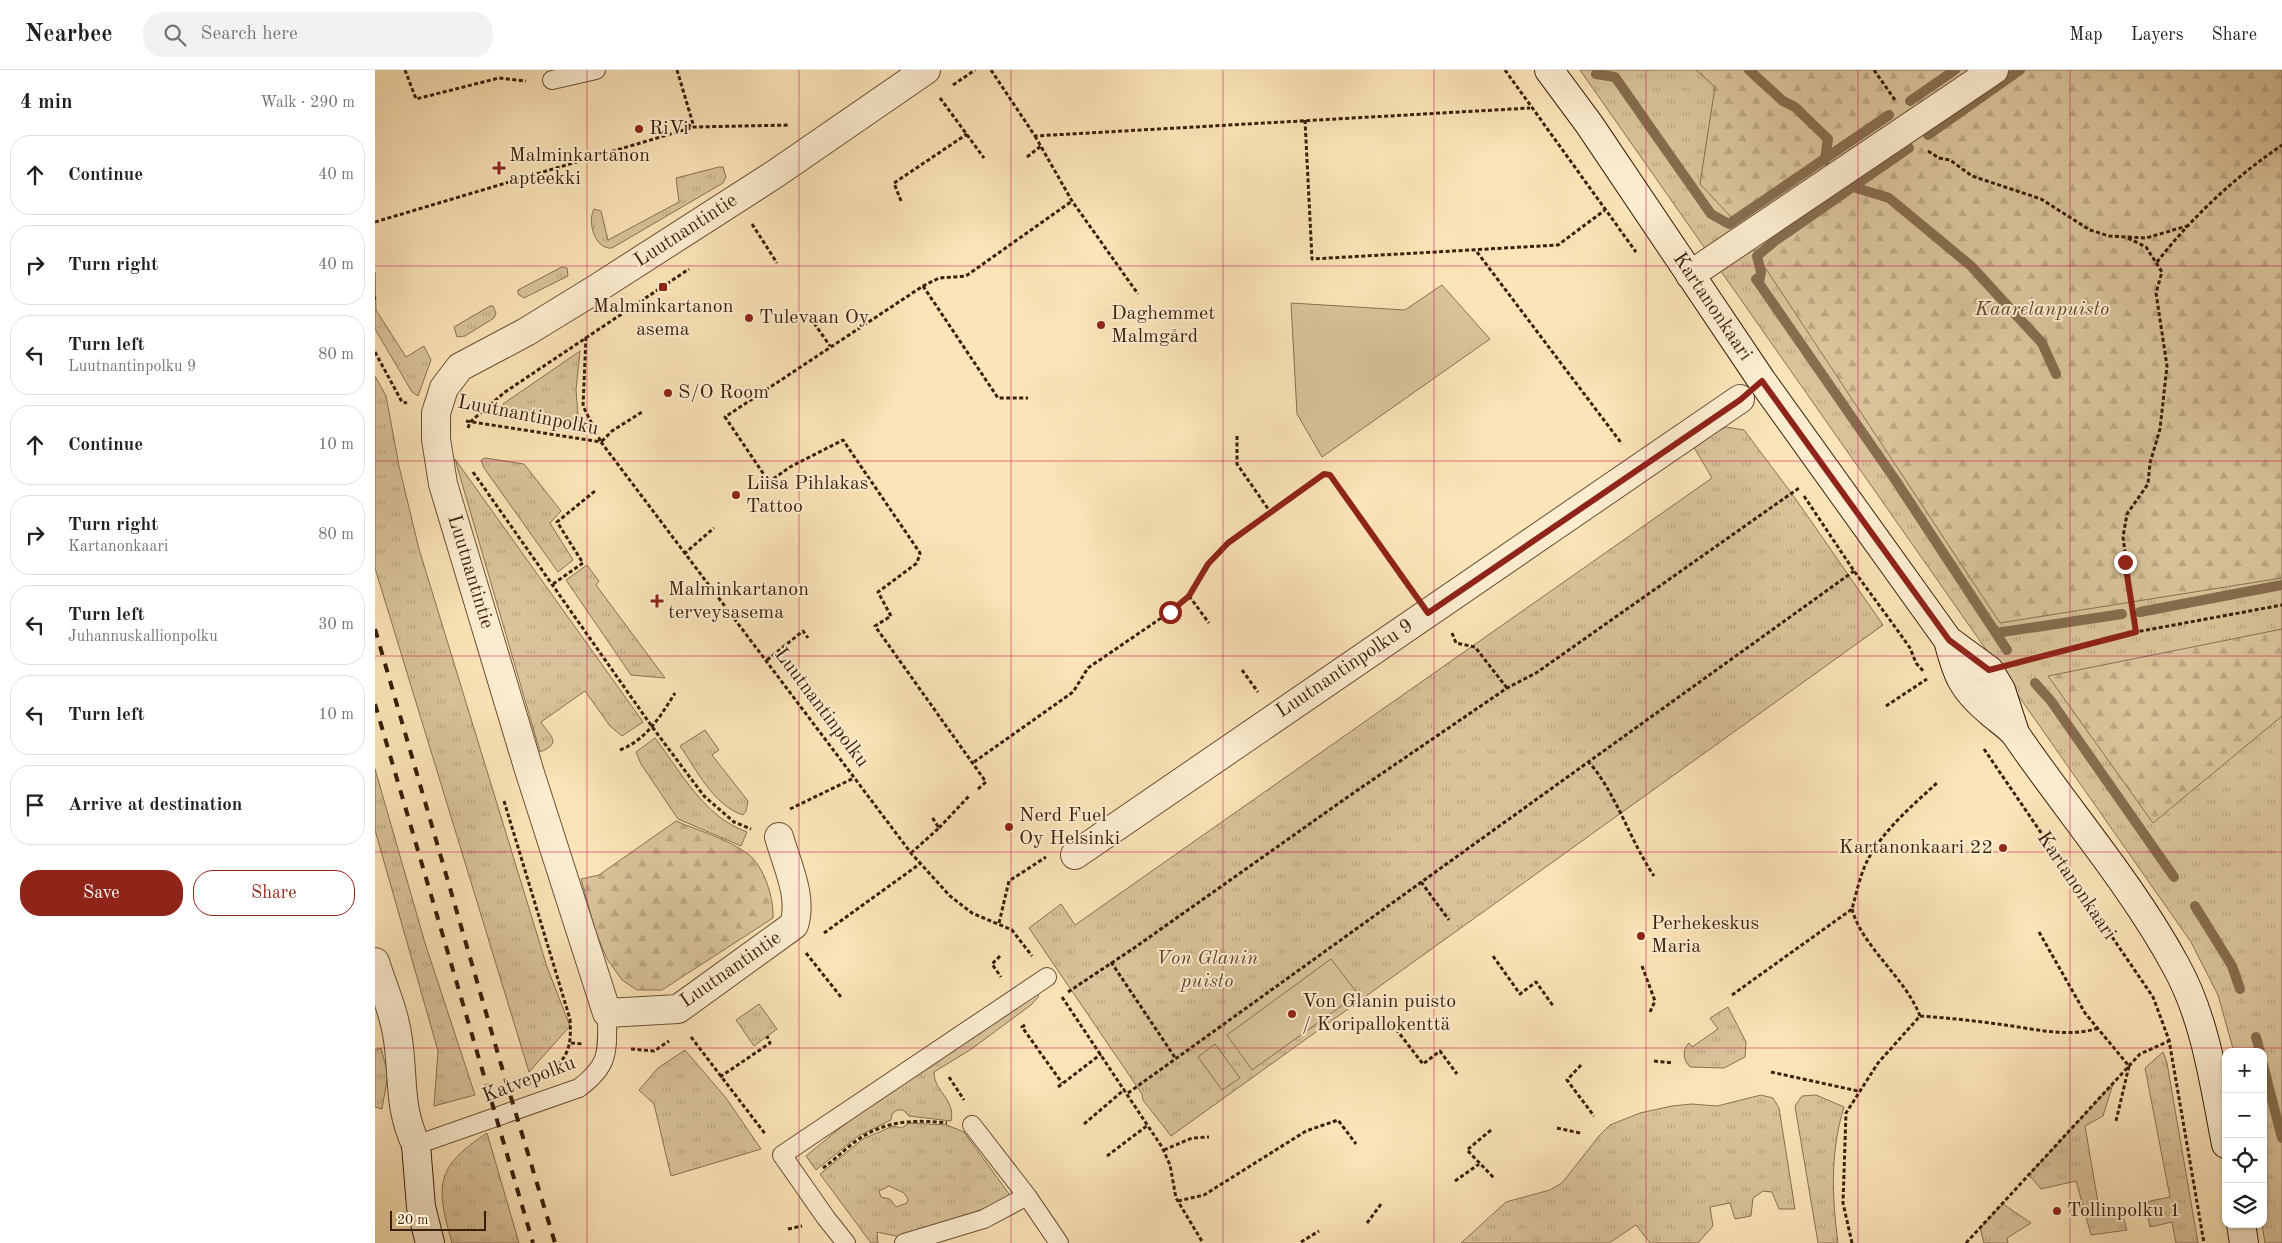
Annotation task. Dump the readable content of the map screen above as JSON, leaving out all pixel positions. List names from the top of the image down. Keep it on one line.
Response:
{"streets":{"street":["Luutnantintie","Kartanonkaari","Luutnantinpolku 9"],"lane":["Katvepolku"],"path":["Luutnantinpolku"]},"crossings":[["Luutnantintie","Luutnantinpolku"],["Luutnantintie","Katvepolku"]],"parks":["Kaarelanpuisto","Von Glanin puisto"],"places":{"other":["RiVi","Tulevaan Oy","Daghemmet Malmgård","S/O Room","Liisa Pihlakas Tattoo","Nerd Fuel Oy Helsinki","Kartanonkaari 22","Perhekeskus Maria","Von Glanin puisto / Koripallokenttä","Tollinpolku 1"],"health":["Malminkartanon apteekki","Malminkartanon terveysasema"],"transit":["Malminkartanon asema"]},"scale_bar":"20 m","page":{"header":"Nearbee","search":"Search here","nav":["Map","Layers","Share"],"heading":["4 min","Walk · 290 m"],"list":[["Continue","40 m"],["Turn right","40 m"],["Turn left","Luutnantinpolku 9","80 m"],["Continue","10 m"],["Turn right","Kartanonkaari","80 m"],["Turn left","Juhannuskallionpolku","30 m"],["Turn left","10 m"],"Arrive at destination"],"buttons":["Save","Share"],"map_buttons":["+","−"],"scale":"20 m"}}
